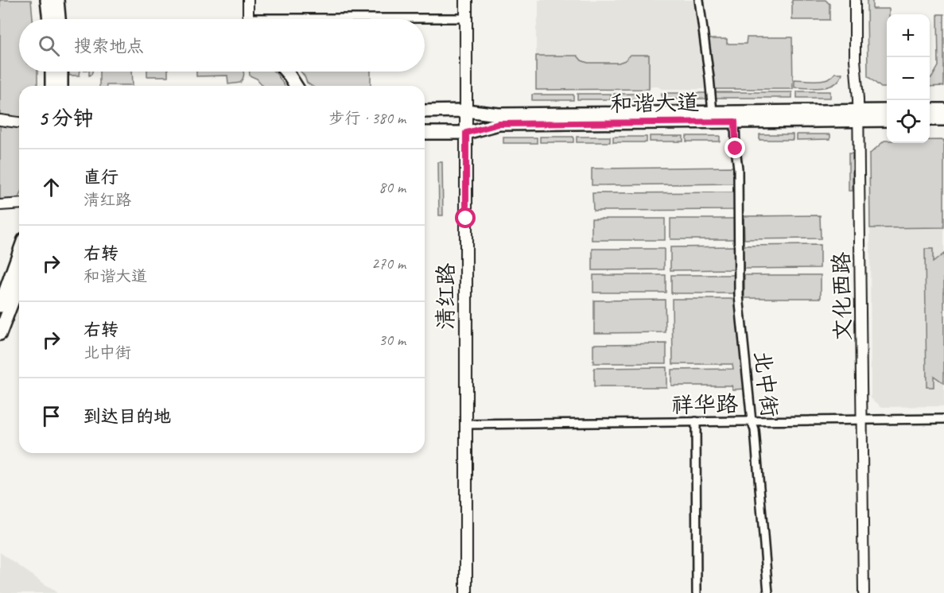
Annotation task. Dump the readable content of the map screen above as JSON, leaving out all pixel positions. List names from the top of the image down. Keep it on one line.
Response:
{"streets":{"main road":["和谐大道","清红路"],"street":["文化西路","北中街","祥华路"]},"crossings":[["和谐大道","清红路"],["和谐大道","文化西路"],["和谐大道","北中街"],["清红路","祥华路"],["文化西路","祥华路"],["北中街","祥华路"]],"page":{"map_buttons":["+","−"],"search":"搜索地点","heading":["5 分钟","步行 · 380 m"],"list":[["直行","清红路","80 m"],["右转","和谐大道","270 m"],["右转","北中街","30 m"],"到达目的地"]}}
